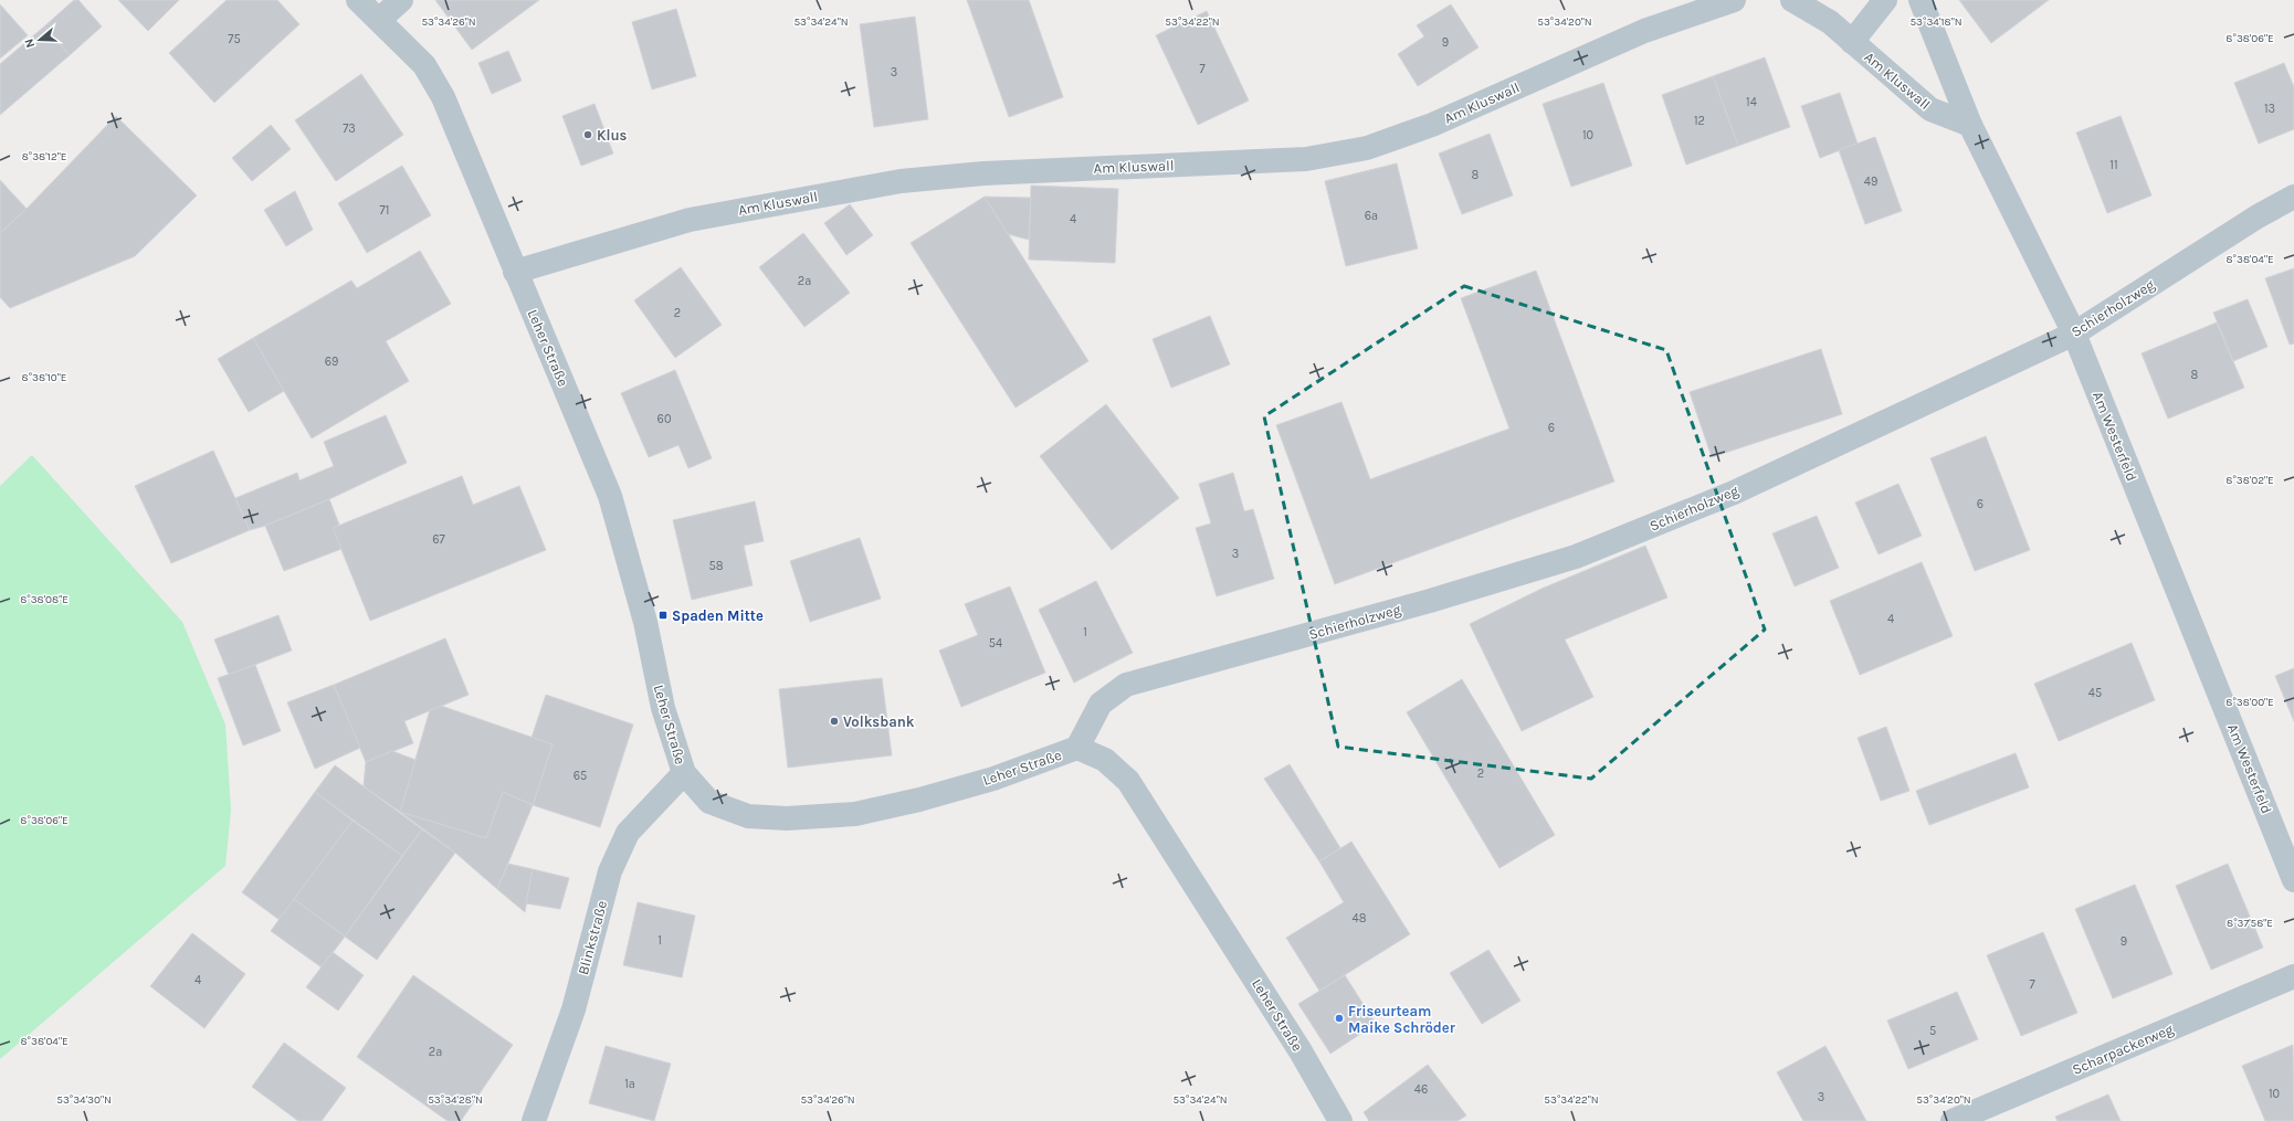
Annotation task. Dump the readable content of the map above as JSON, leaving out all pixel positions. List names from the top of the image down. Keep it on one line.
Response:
{"streets":{"street":["Am Kluswall","Schierholzweg","Leher Straße","Am Westerfeld","Blinkstraße","Scharpackerweg"]},"crossings":[["Am Kluswall","Leher Straße"],["Am Kluswall","Am Westerfeld"],["Schierholzweg","Leher Straße"],["Schierholzweg","Am Westerfeld"],["Leher Straße","Blinkstraße"]],"places":{"other":["Klus","Volksbank","Friseurteam Maike Schröder"],"transit":["Spaden Mitte"]},"house_numbers":["75","9","7","3","14","13","12","73","10","11","8","49","71","6a","4","2a","2","69","8","60","6","6","67","3","58","4","1","54","45","2","65","48","1","9","4","7","5","2a","1a","46","10","3"],"north":"left","coordinates":["53°34'26\"N","53°34'24\"N","53°34'22\"N","53°34'20\"N","53°34'18\"N","8°38'06\"E","8°38'12\"E","8°38'04\"E","8°38'10\"E","8°38'02\"E","8°38'08\"E","8°38'00\"E","8°37'58\"E","53°34'30\"N","53°34'28\"N"]}
